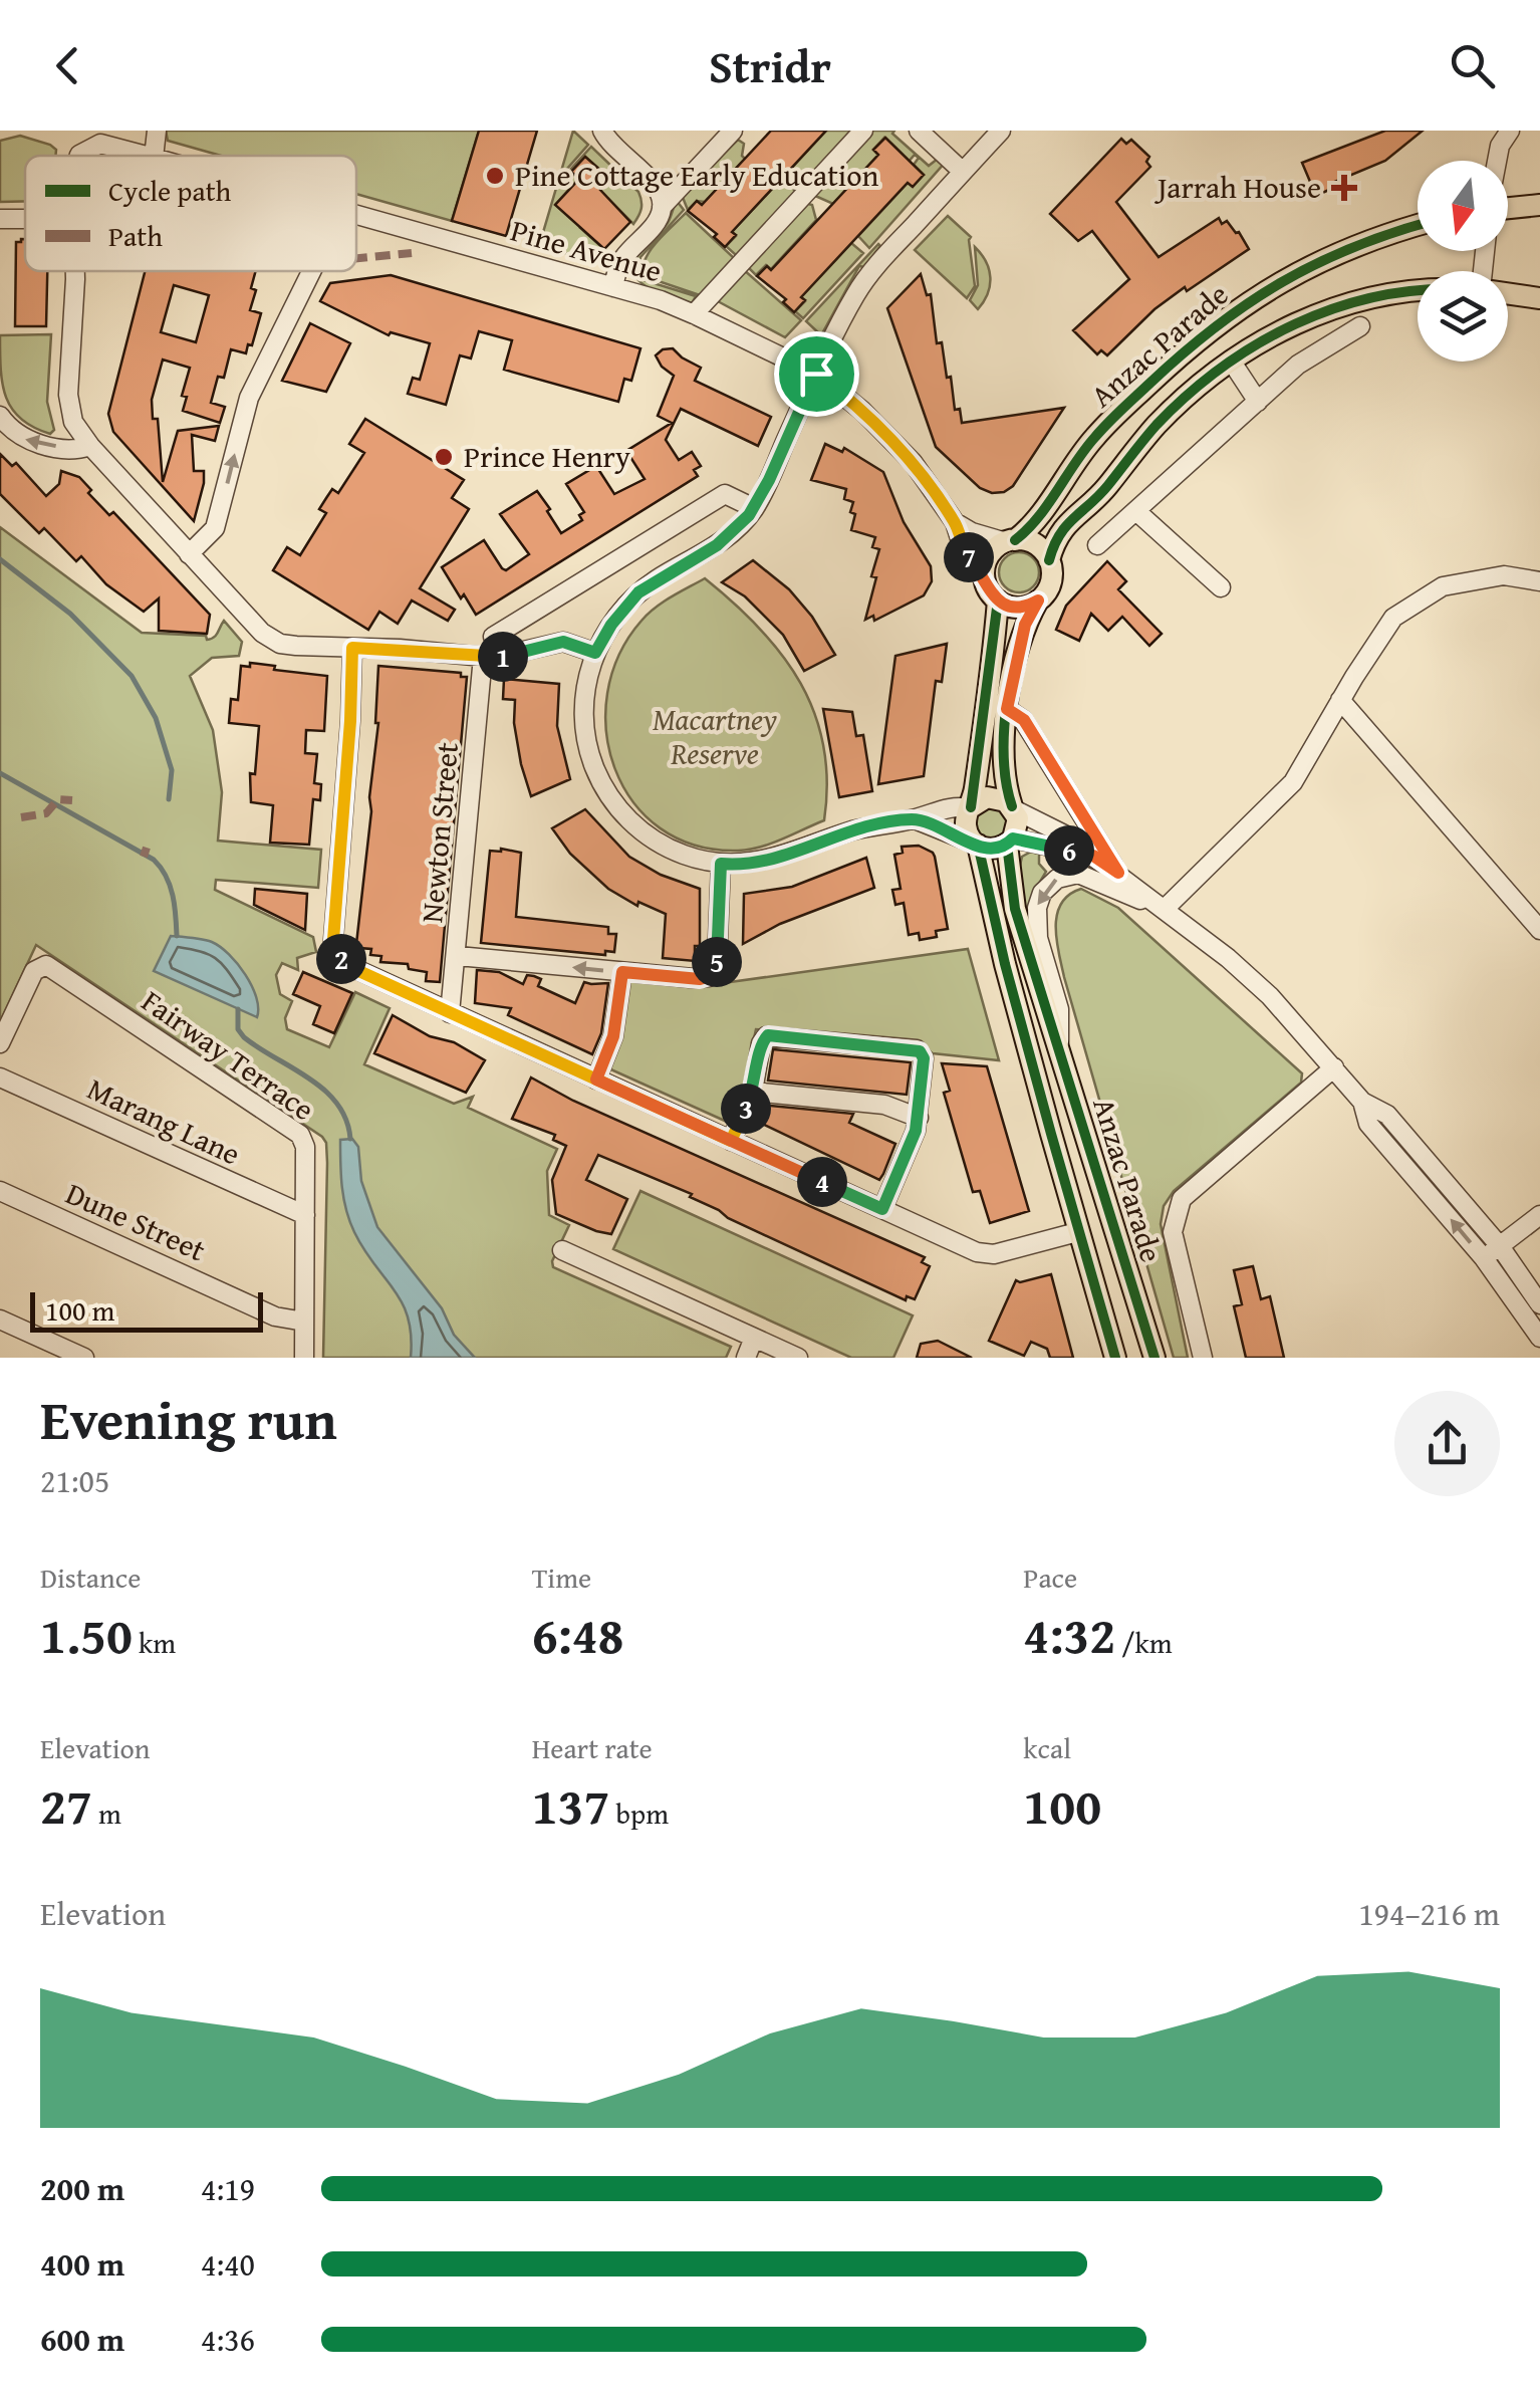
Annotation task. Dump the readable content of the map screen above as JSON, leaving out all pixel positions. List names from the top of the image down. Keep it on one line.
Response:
{"streets":{"main road":["Anzac Parade"],"street":["Pine Avenue","Newton Street","Fairway Terrace","Marang Lane","Dune Street"]},"crossings":[["Pine Avenue","Anzac Parade"],["Fairway Terrace","Marang Lane"],["Fairway Terrace","Dune Street"]],"parks":["Macartney Reserve"],"places":{"other":["Pine Cottage Early Education","Prince Henry"],"health":["Jarrah House"]},"legend":["Cycle path","Path"],"scale_bar":"100 m","north":"bottom","page":{"header":"Stridr","pins":["7","1","6","2","5","3","4"],"scale":"100 m","heading":["Evening run","21:05"],"stats":[["Distance","1.50 km"],["Time","6:48"],["Pace","4:32 /km"],["Elevation","27 m"],["Heart rate","137 bpm"],["kcal","100"]],"chart":["Elevation","194–216 m"],"list":[{"name":"200 m","note":"4:19"},{"name":"400 m","note":"4:40"},{"name":"600 m","note":"4:36"}]}}
